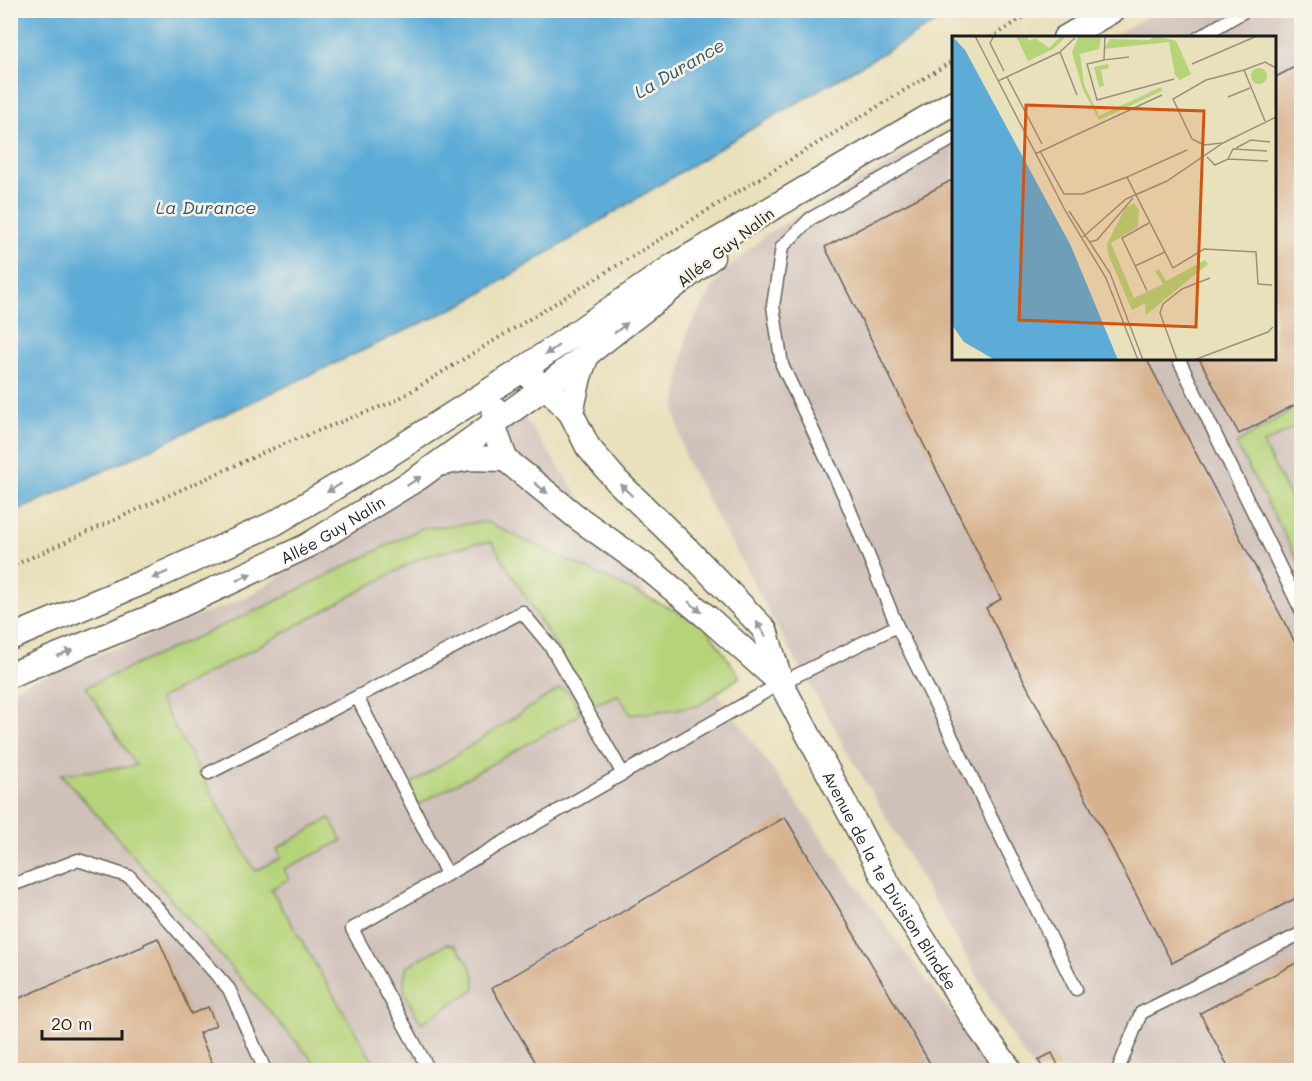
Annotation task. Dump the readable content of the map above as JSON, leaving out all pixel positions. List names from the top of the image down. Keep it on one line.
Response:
{"streets":{"street":["Allée Guy Nalin","Avenue de la 1e Division Blindée"]},"crossings":[["Allée Guy Nalin","Avenue de la 1e Division Blindée"]],"water":["La Durance"],"scale_bar":"20 m"}
